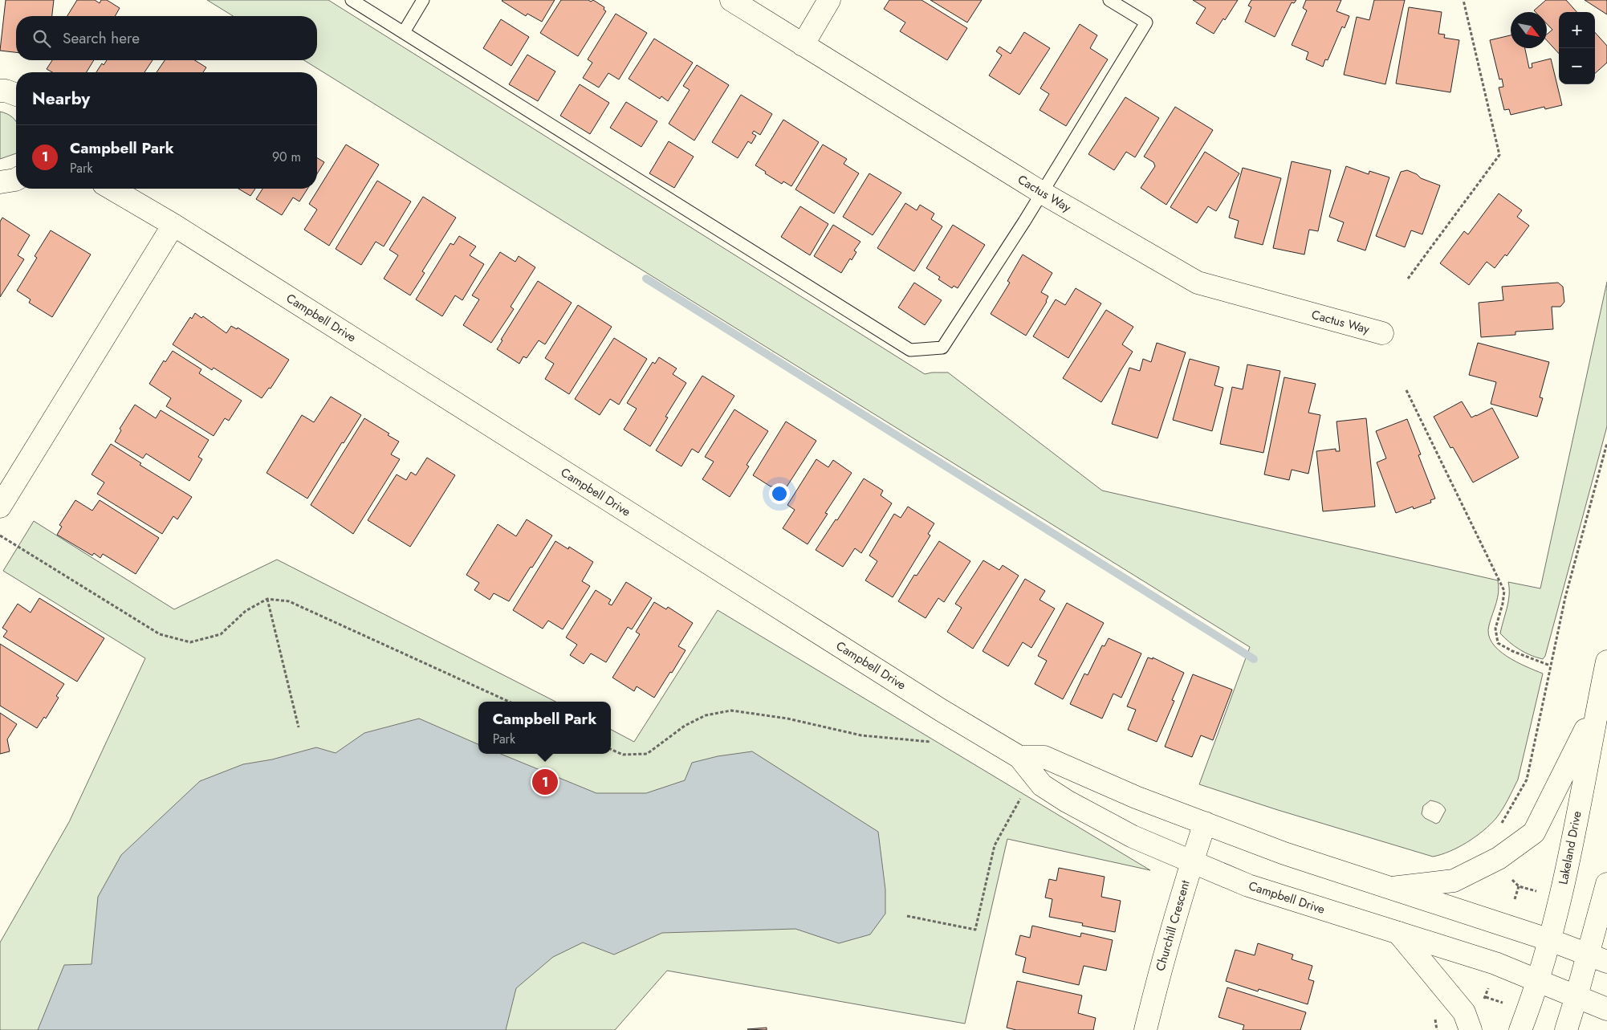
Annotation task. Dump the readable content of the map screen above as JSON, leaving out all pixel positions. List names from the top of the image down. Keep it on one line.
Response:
{"streets":{"street":["Cactus Way","Campbell Drive","Lakeland Drive","Churchill Crescent"]},"crossings":[["Campbell Drive","Lakeland Drive"],["Campbell Drive","Churchill Crescent"]],"north":"bottom right","page":{"map_buttons":["+","−"],"search":"Search here","heading":"Nearby","list":[{"mark":"1","name":"Campbell Park","note":"Park","value":"90 m"}],"popup":["Campbell Park","Park"],"pins":"1"}}
